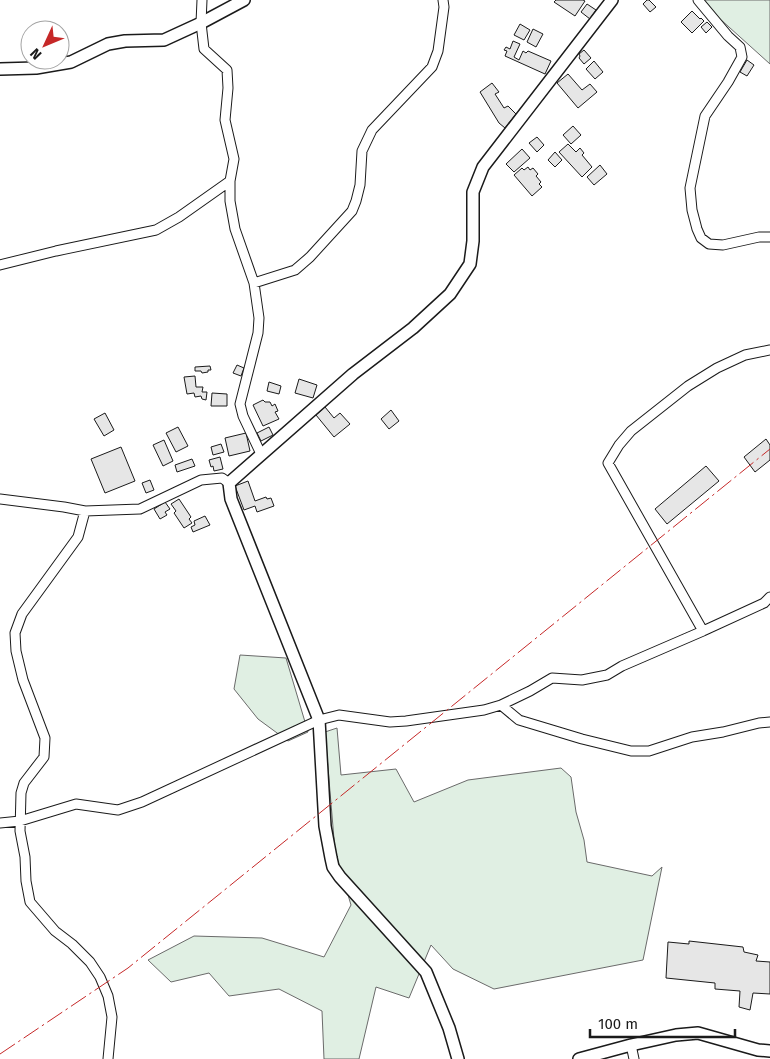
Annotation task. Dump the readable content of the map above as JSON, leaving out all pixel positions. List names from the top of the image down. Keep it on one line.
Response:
{"scale_bar":"100 m","north":"bottom left"}
